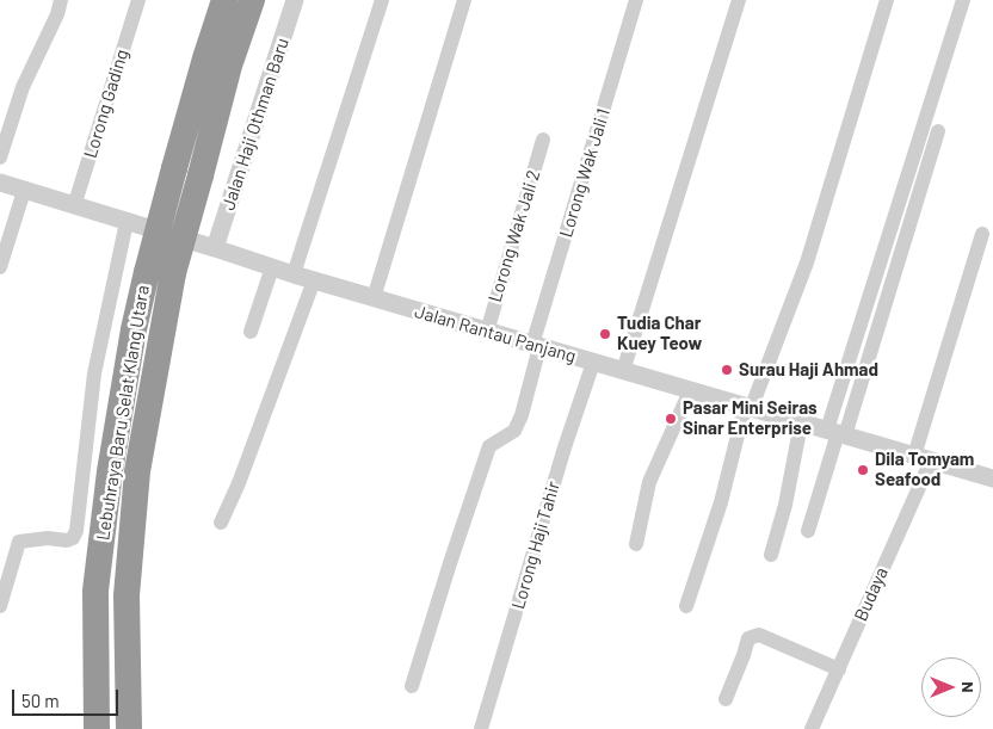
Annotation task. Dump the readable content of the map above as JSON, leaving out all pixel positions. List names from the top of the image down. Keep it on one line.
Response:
{"streets":{"highway":["Lebuhraya Baru Selat Klang Utara"],"street":["Lorong Gading","Jalan Haji Othman Baru","Lorong Wak Jali 1","Lorong Wak Jali 2","Jalan Rantau Panjang","Lorong Haji Tahir","Budaya"]},"crossings":[["Lorong Gading","Jalan Rantau Panjang"],["Jalan Haji Othman Baru","Jalan Rantau Panjang"],["Lorong Wak Jali 1","Jalan Rantau Panjang"],["Lorong Wak Jali 2","Jalan Rantau Panjang"],["Jalan Rantau Panjang","Lorong Haji Tahir"],["Jalan Rantau Panjang","Budaya"]],"places":["Tudia Char Kuey Teow","Surau Haji Ahmad","Pasar Mini Seiras Sinar Enterprise","Dila Tomyam Seafood"],"scale_bar":"50 m","north":"right"}
